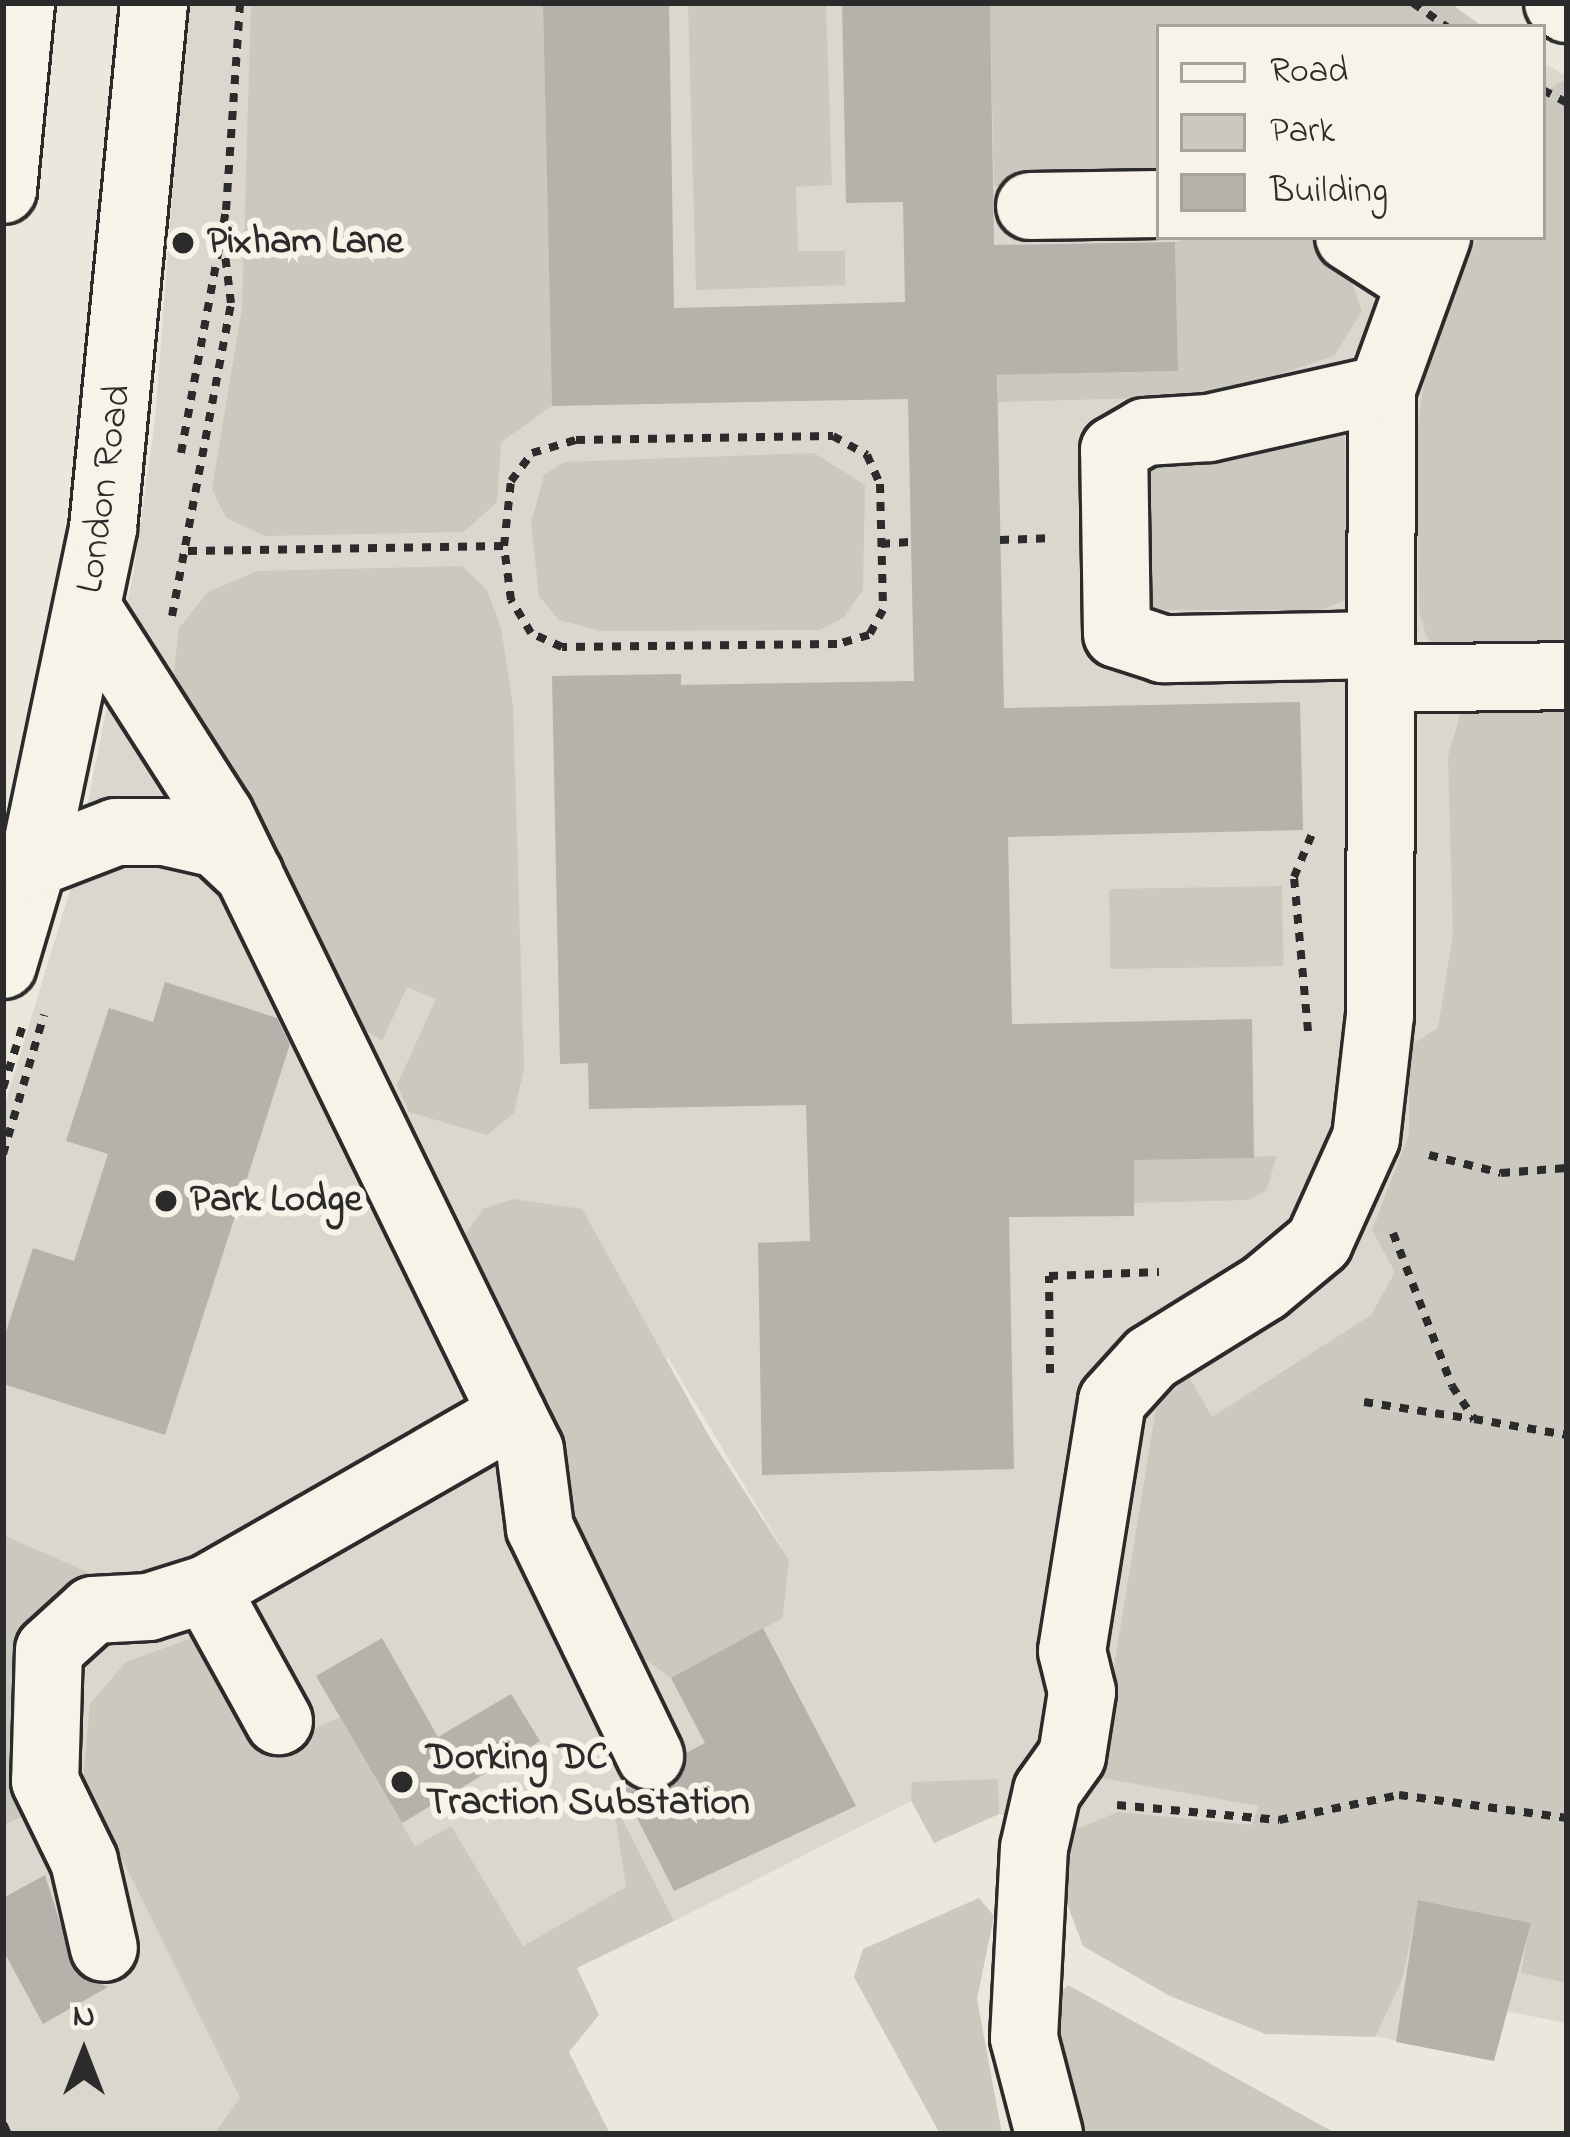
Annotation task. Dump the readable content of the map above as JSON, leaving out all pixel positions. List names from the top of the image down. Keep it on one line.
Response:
{"streets":{"main road":["London Road"]},"places":["Pixham Lane","Park Lodge","Dorking DC Traction Substation"],"legend":["Road","Park","Building"],"north":"top"}
